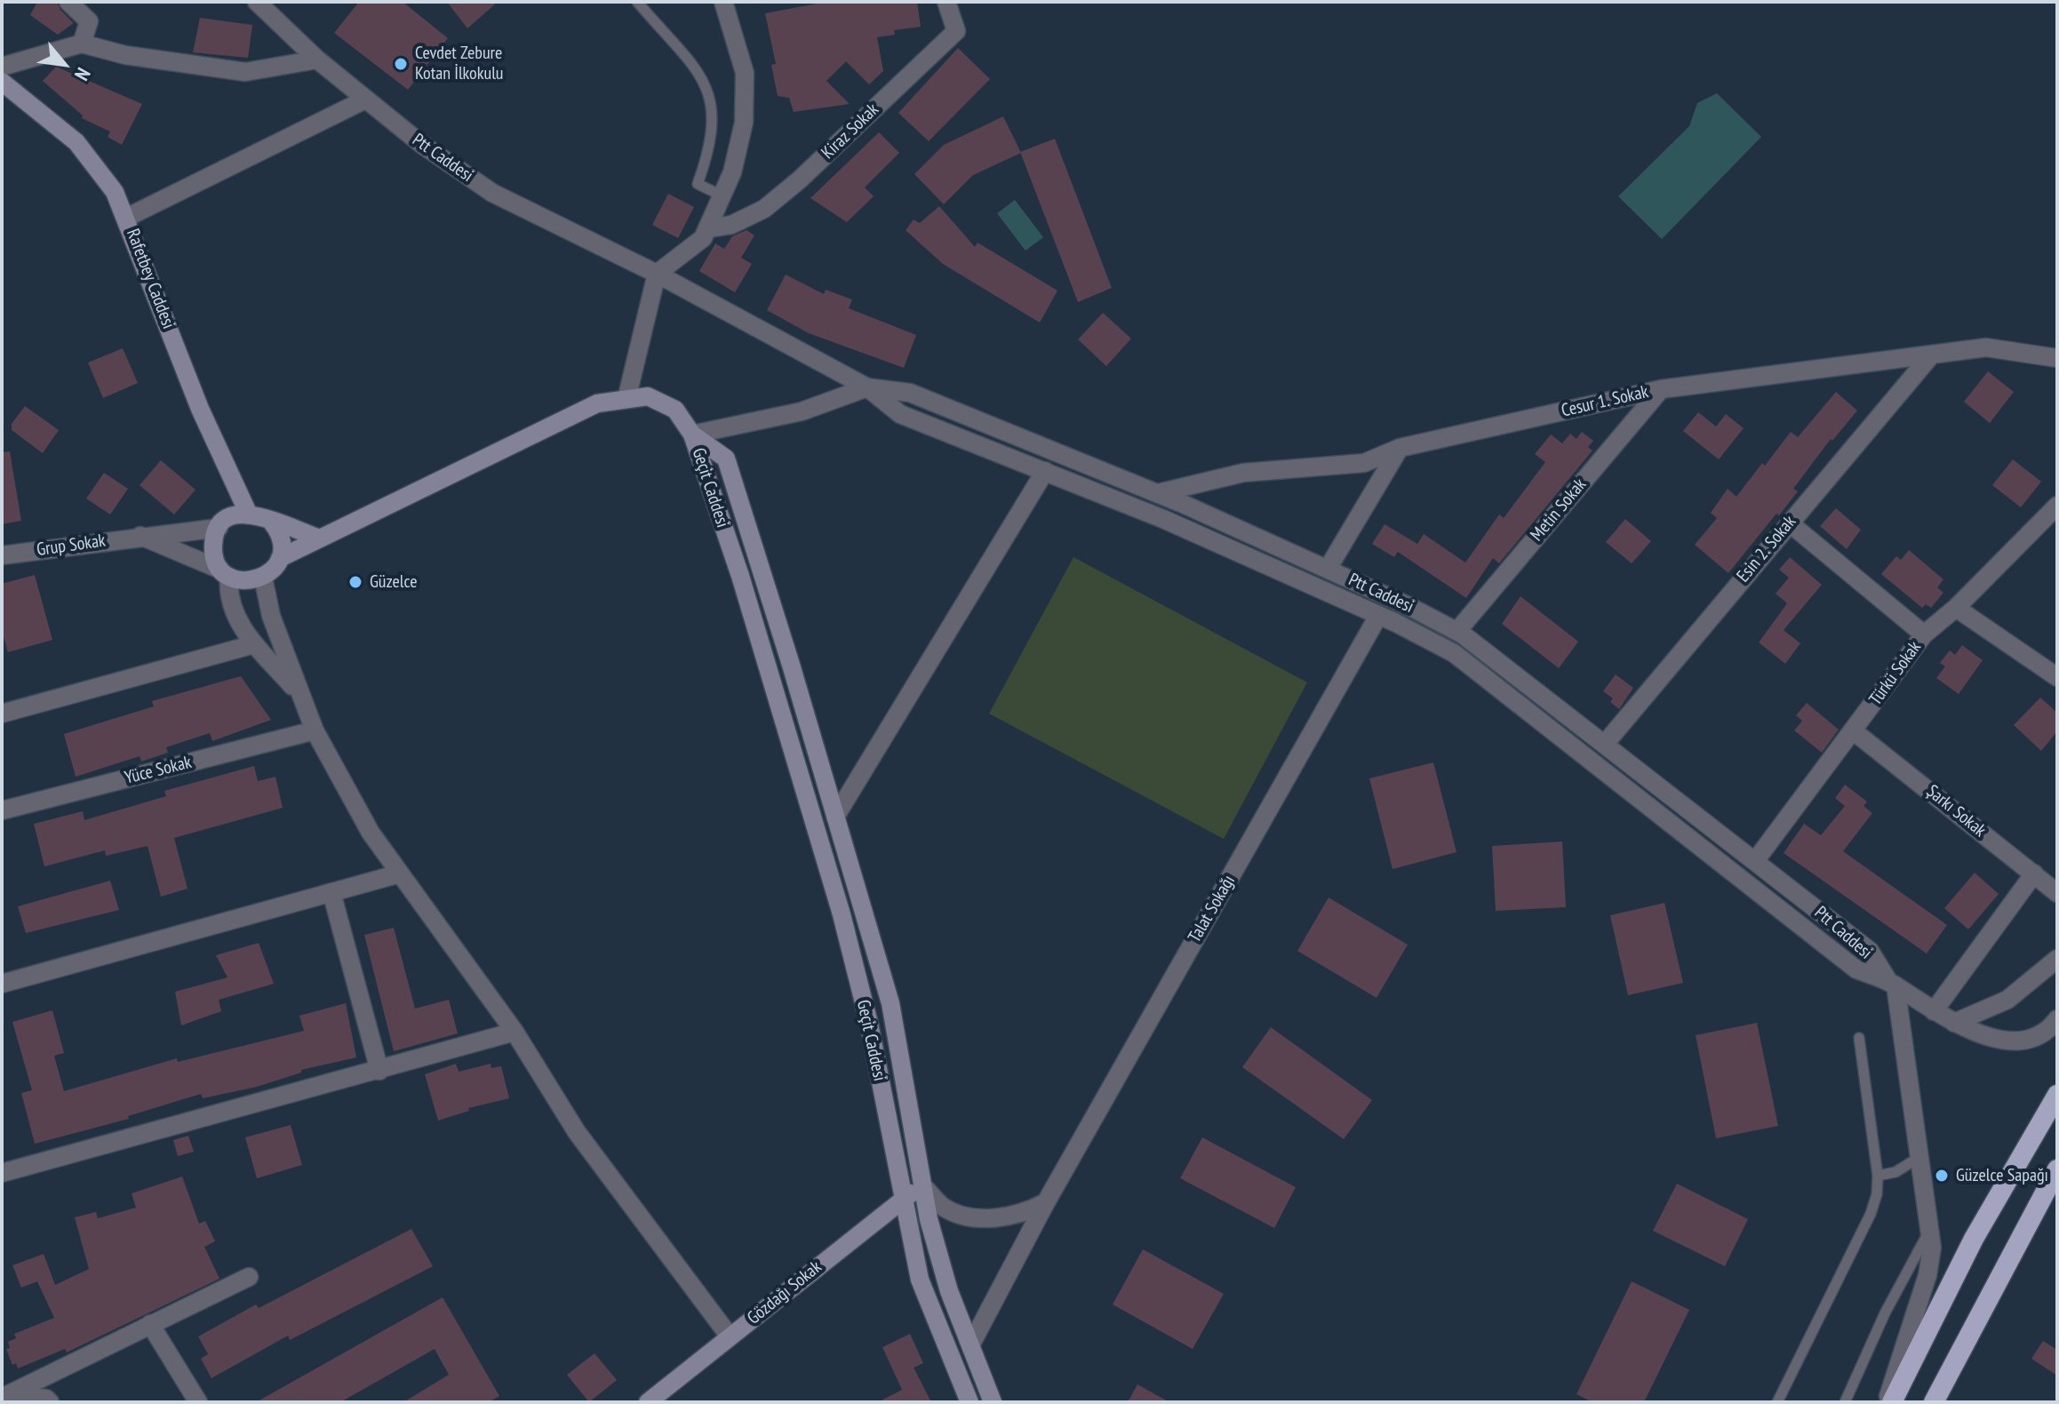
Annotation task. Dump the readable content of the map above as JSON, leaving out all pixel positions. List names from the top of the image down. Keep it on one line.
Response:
{"streets":{"main road":["Rafetbey Caddesi","Geçit Caddesi","Gözdağı Sokak"],"street":["Kiraz Sokak","Ptt Caddesi","Cesur 1. Sokak","Metin Sokak","Grup Sokak","Esin 2. Sokak","Türkü Sokak","Yüce Sokak","Şarkı Sokak","Talat Sokağı"]},"crossings":[["Ptt Caddesi","Cesur 1. Sokak"],["Ptt Caddesi","Metin Sokak"],["Ptt Caddesi","Esin 2. Sokak"],["Ptt Caddesi","Türkü Sokak"],["Ptt Caddesi","Talat Sokağı"],["Rafetbey Caddesi","Grup Sokak"],["Cesur 1. Sokak","Metin Sokak"],["Cesur 1. Sokak","Esin 2. Sokak"],["Geçit Caddesi","Talat Sokağı"],["Geçit Caddesi","Gözdağı Sokak"],["Türkü Sokak","Şarkı Sokak"]],"places":["Cevdet Zebure Kotan İlkokulu","Güzelce","Güzelce Sapağı"],"north":"bottom right"}
